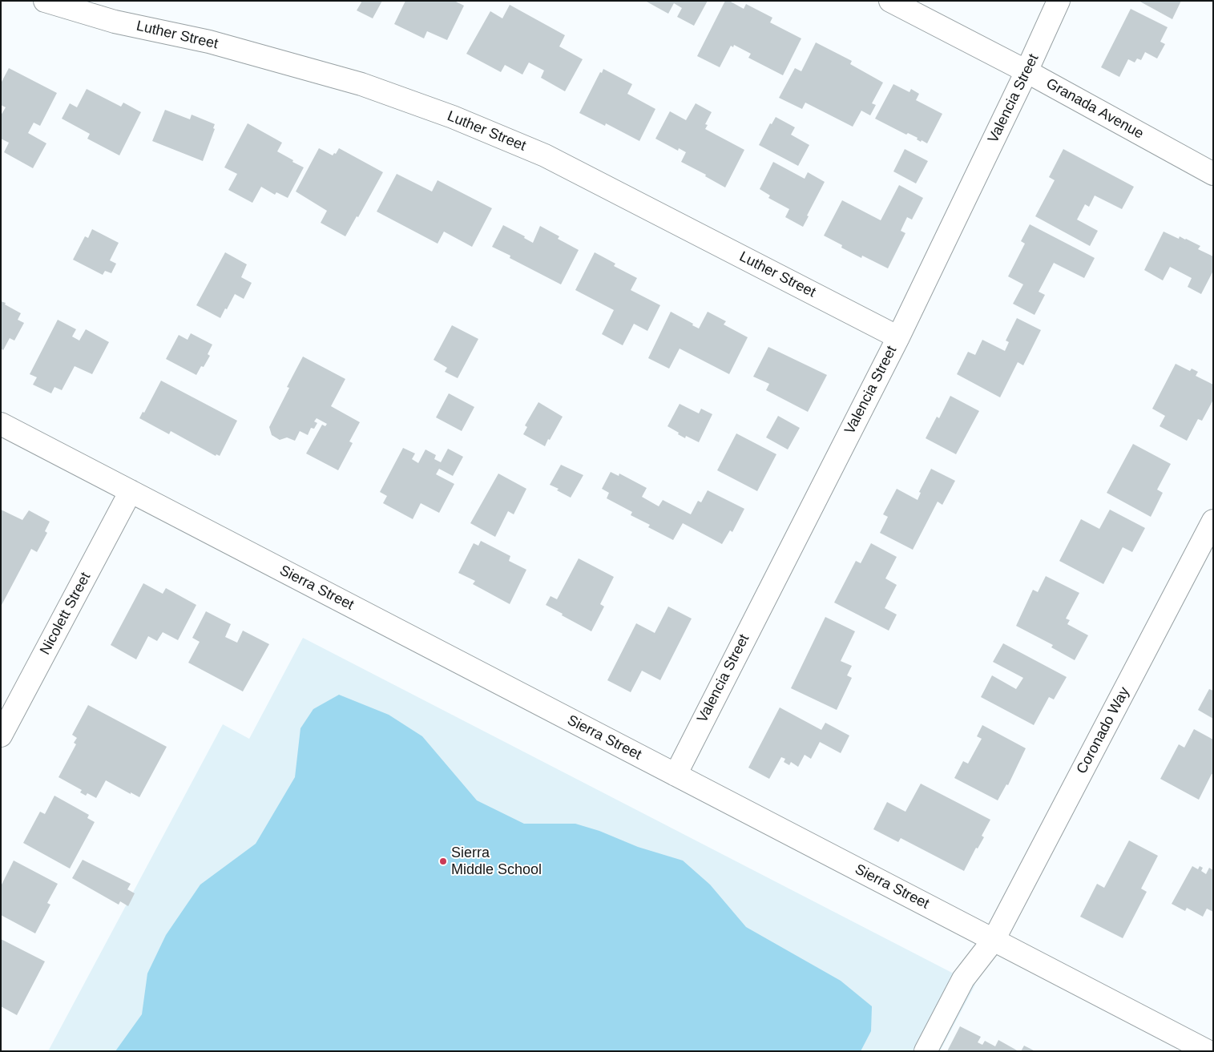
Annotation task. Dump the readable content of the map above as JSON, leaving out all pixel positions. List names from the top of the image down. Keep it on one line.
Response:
{"streets":{"street":["Luther Street","Valencia Street","Granada Avenue","Sierra Street","Nicolett Street","Coronado Way"]},"crossings":[["Luther Street","Valencia Street"],["Valencia Street","Granada Avenue"],["Valencia Street","Sierra Street"],["Sierra Street","Nicolett Street"],["Sierra Street","Coronado Way"]],"places":["Sierra Middle School"]}
